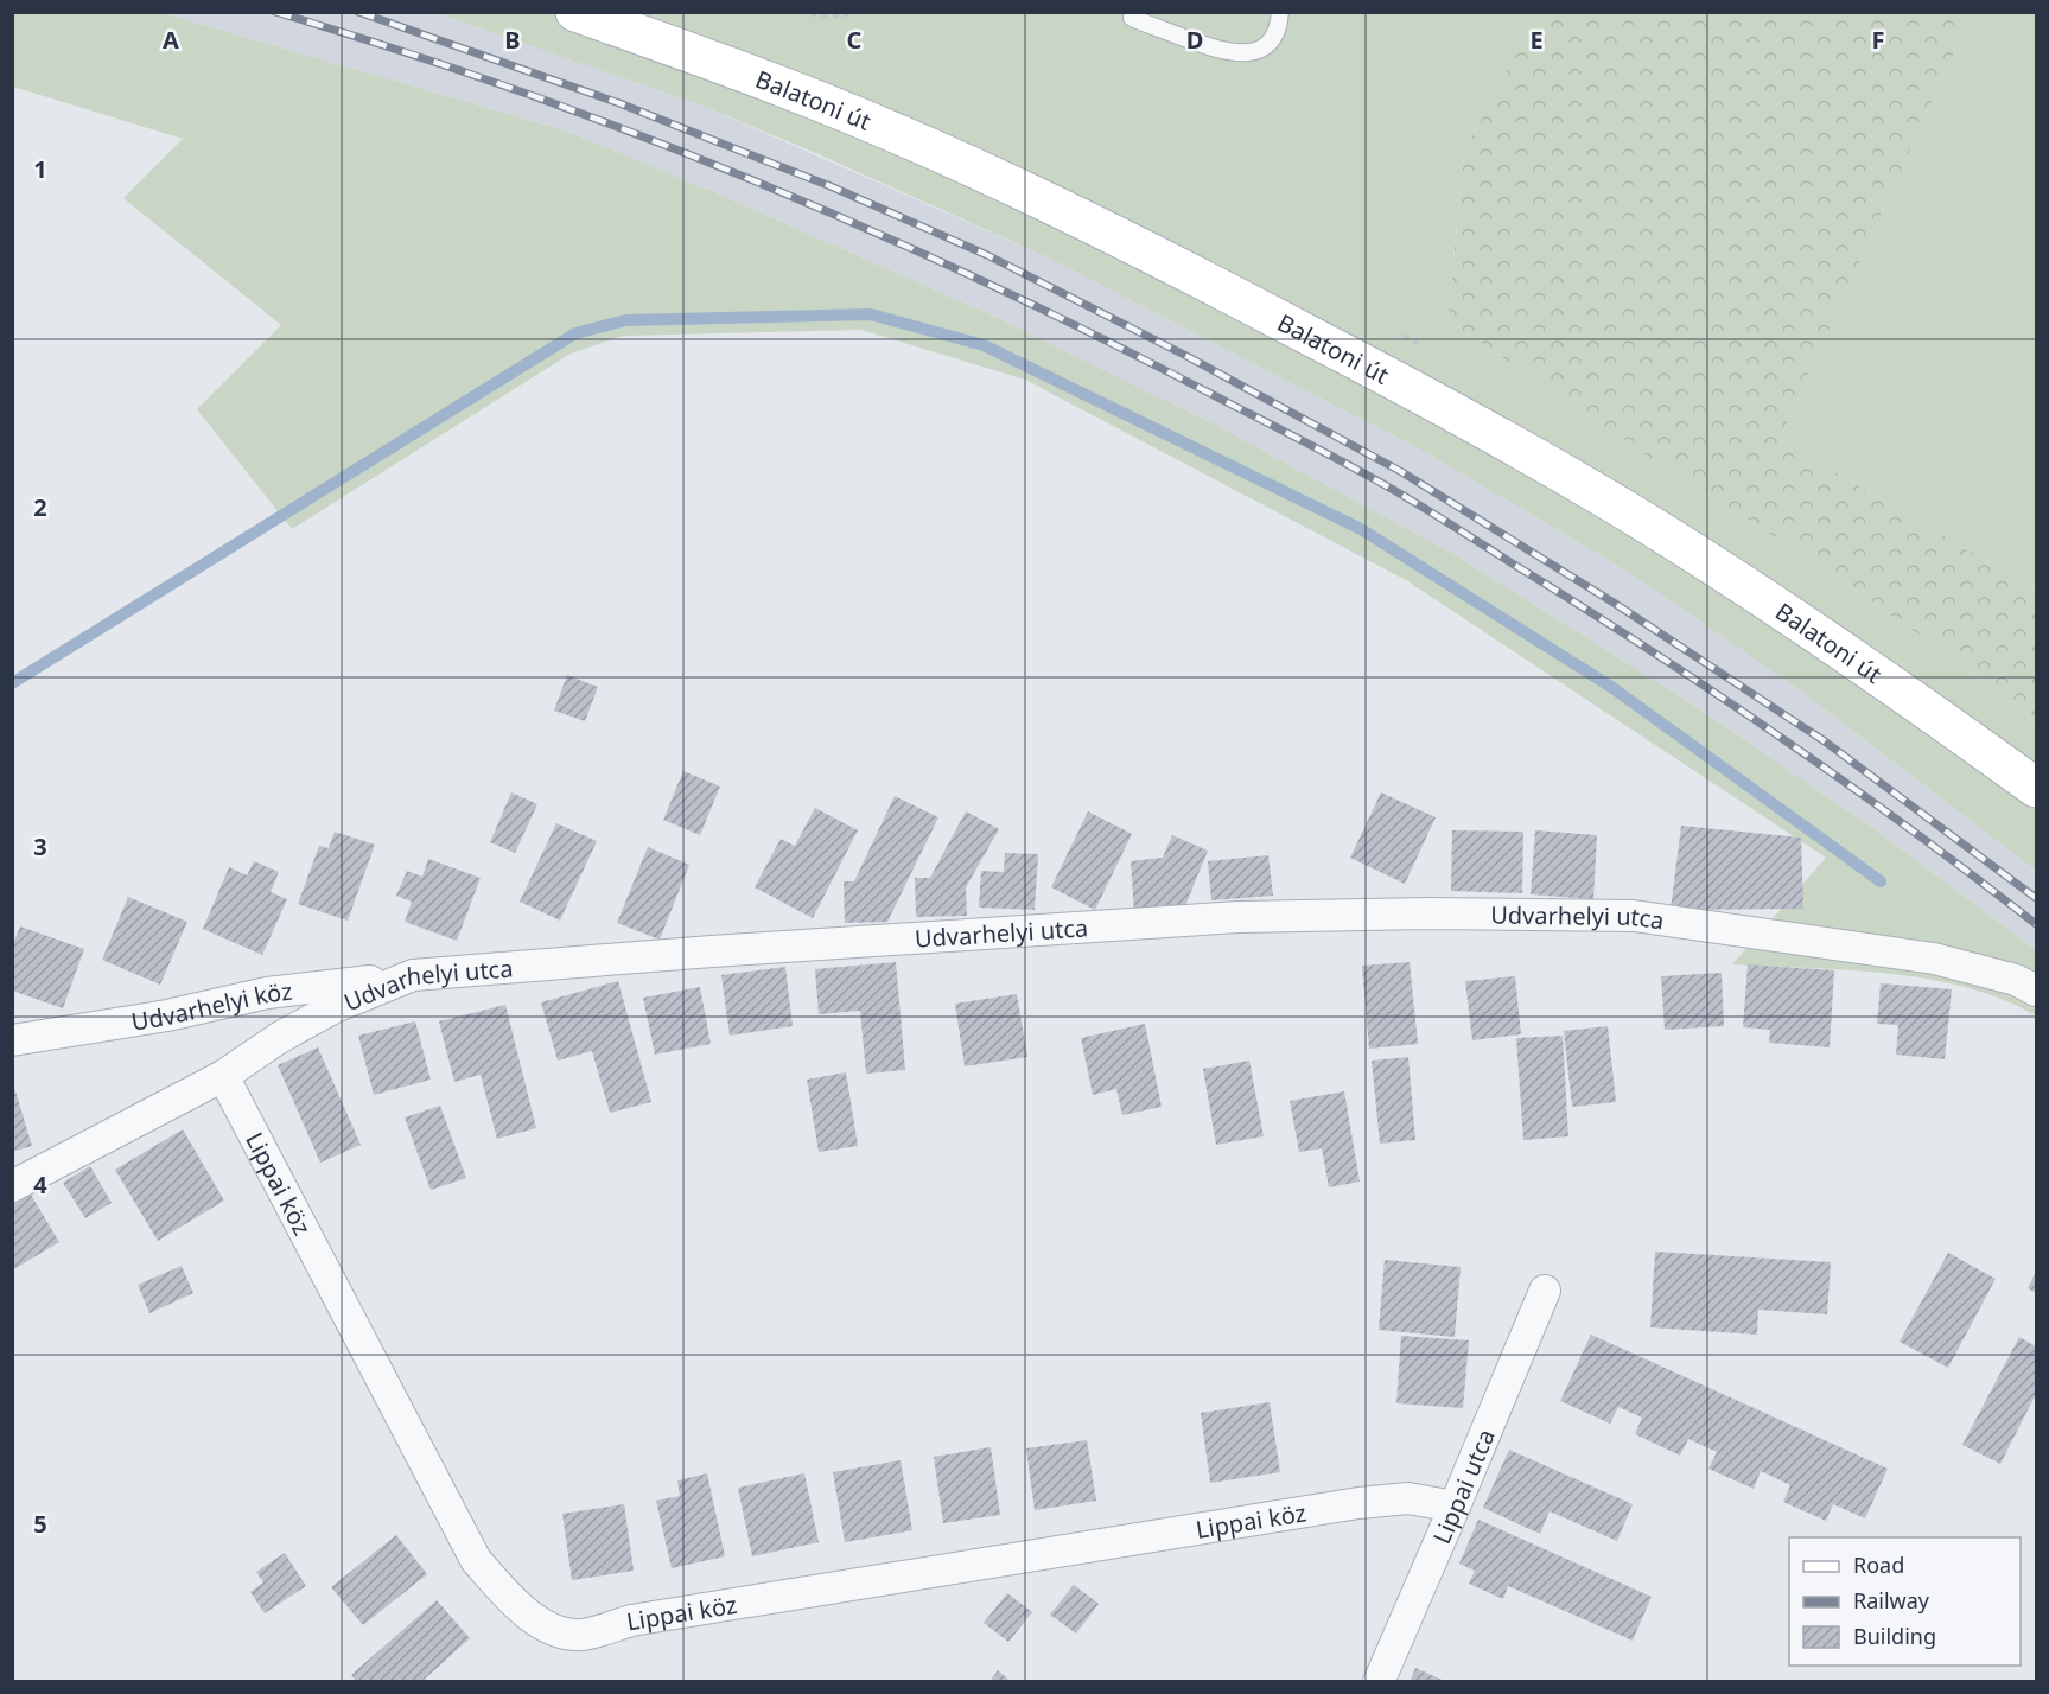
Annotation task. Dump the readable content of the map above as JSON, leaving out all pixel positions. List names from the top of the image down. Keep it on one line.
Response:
{"streets":{"main road":["Balatoni út"],"street":["Udvarhelyi utca","Udvarhelyi köz","Lippai köz","Lippai utca"]},"crossings":[["Udvarhelyi utca","Udvarhelyi köz"],["Udvarhelyi utca","Lippai köz"],["Lippai köz","Lippai utca"]],"legend":["Road","Railway","Building"],"grid":{"columns":["A","B","C","D","E","F"],"rows":["1","2","3","4","5"]}}
